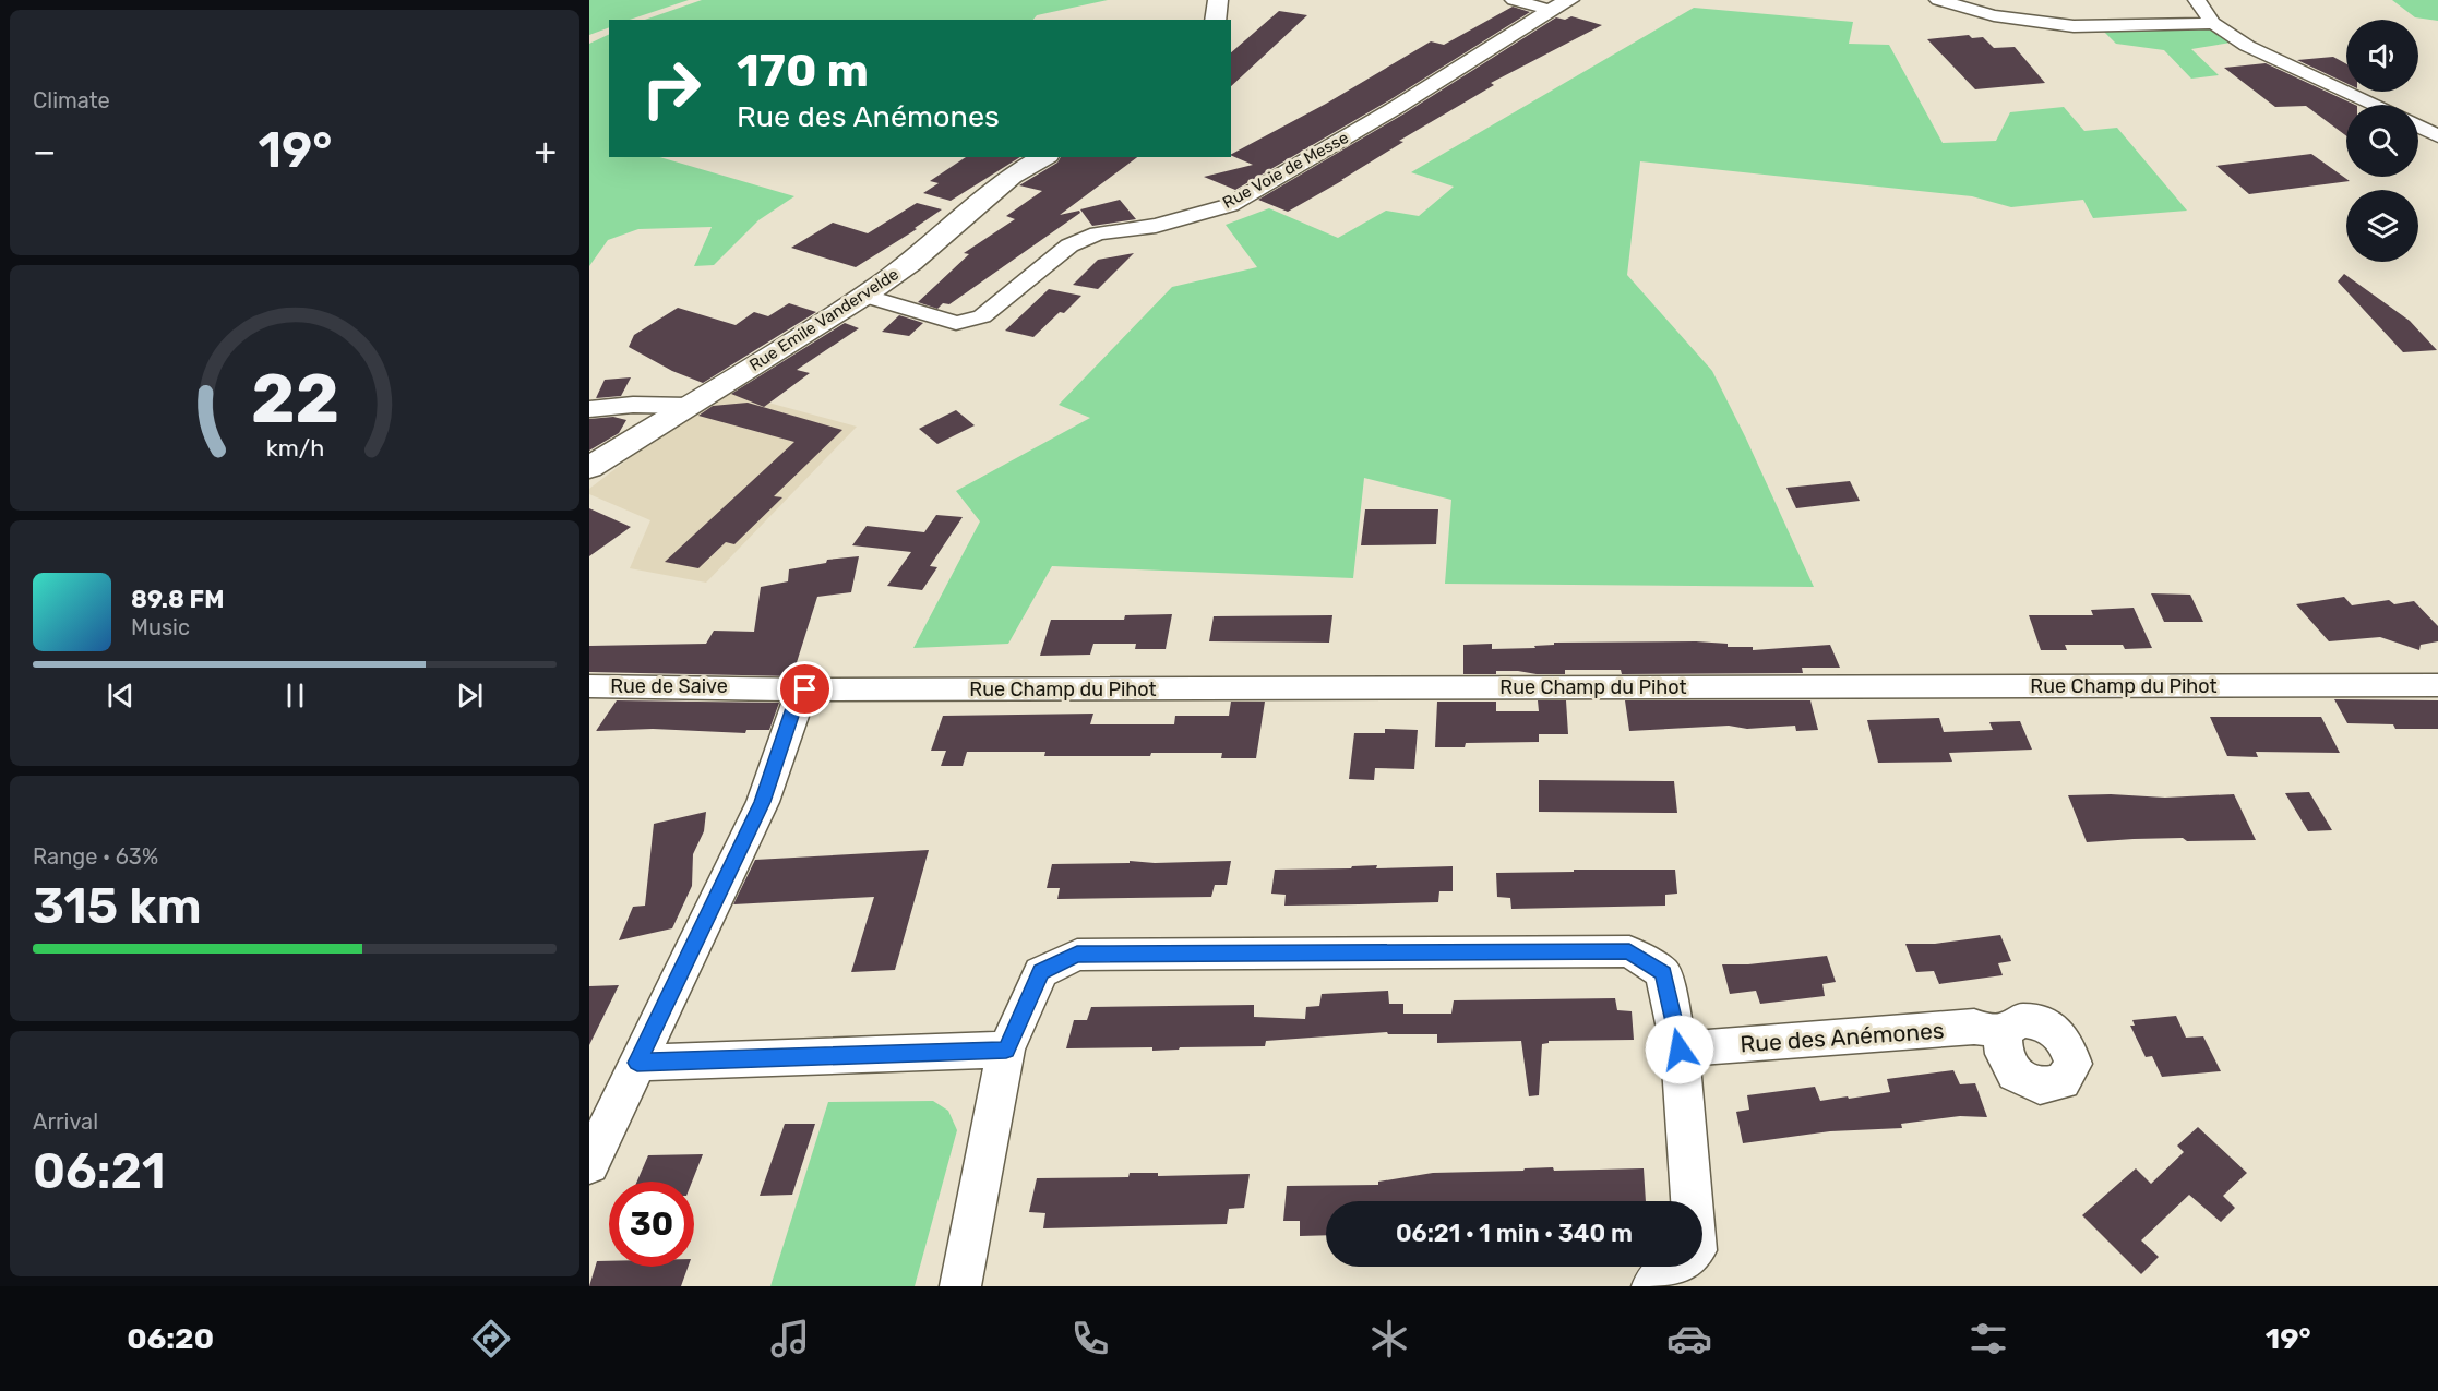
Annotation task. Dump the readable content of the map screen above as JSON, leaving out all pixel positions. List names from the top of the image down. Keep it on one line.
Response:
{"streets":{"street":["Rue Voie de Messe","Rue Emile Vandervelde","Rue de Saive","Rue Champ du Pihot","Rue des Anémones"]},"crossings":[["Rue Voie de Messe","Rue Emile Vandervelde"],["Rue de Saive","Rue Champ du Pihot"]],"page":{"tile":["Climate",["Range · 63%","315 km"],["Arrival","06:21"]],"turn":["170 m","Rue des Anémones"],"heat":["−","19°","+"],"song":["89.8 FM","Music"],"limit":"30","trip":"06:21 · 1 min · 340 m","tabs":["06:20","19°"],"gauge":["22","km/h"]}}
